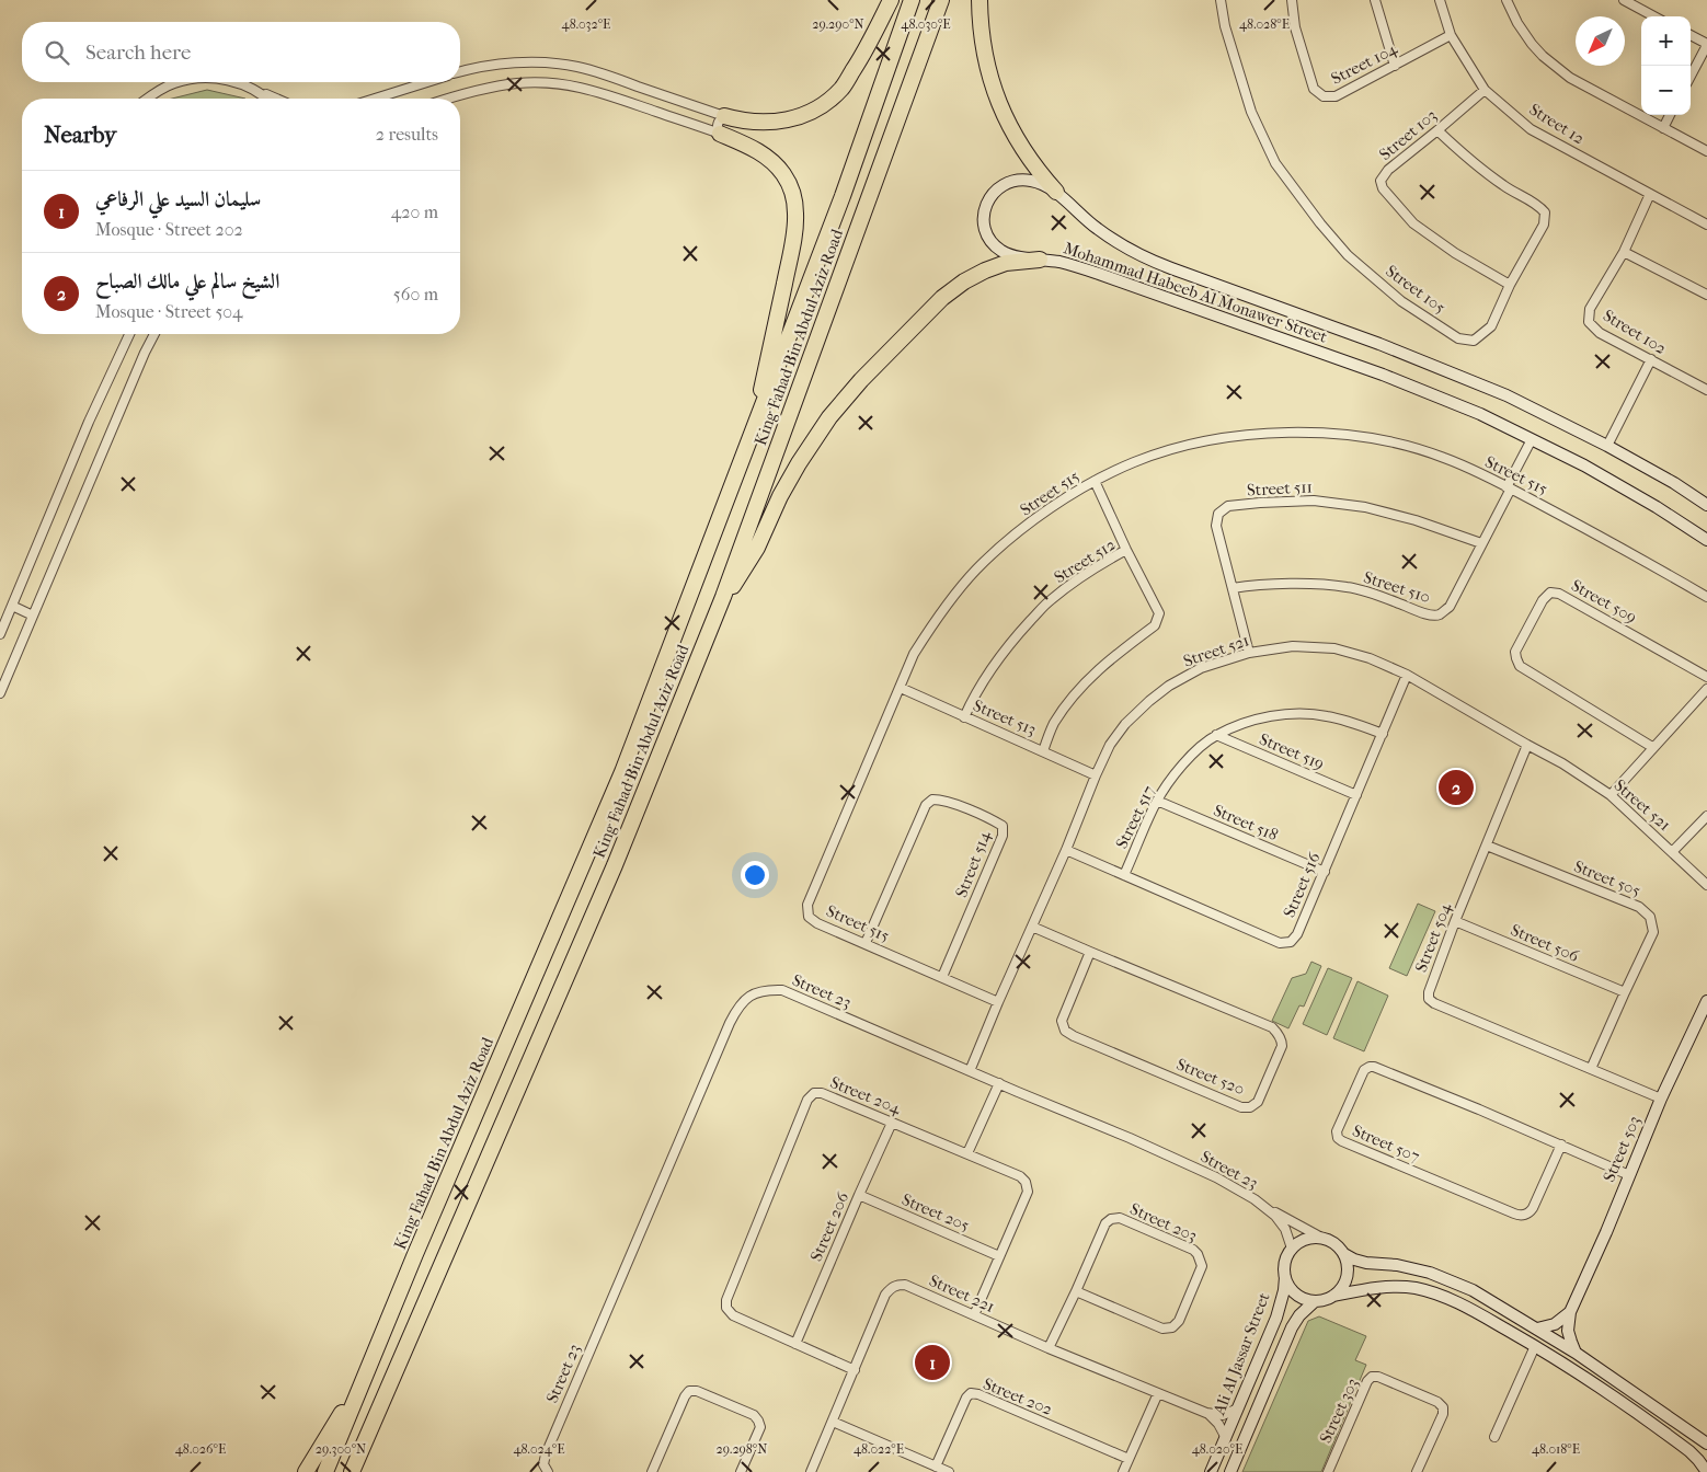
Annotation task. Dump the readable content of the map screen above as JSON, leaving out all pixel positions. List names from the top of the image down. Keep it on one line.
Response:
{"streets":{"highway":["King Fahad Bin Abdul Aziz Road"],"street":["Street 104","Street 12","Street 103","Street 105","Mohammad Habeeb Al Monawer Street","Street 102","Street 515","Street 511","Street 512","Street 510","Street 509","Street 521","Street 513","Street 519","Street 517","Street 518","Street 514","Street 505","Street 516","Street 504","Street 506","Street 23","Street 520","Street 204","Street 507","Street 503","Street 205","Street 203","Street 206","Street 221","Ali Al Jassar Street","Street 202","Street 303"]},"crossings":[["Street 104","Street 12"],["Street 12","Street 103"],["Street 12","Street 102"],["Street 103","Street 105"],["Mohammad Habeeb Al Monawer Street","Street 510"],["Street 515","Street 510"],["Street 515","Street 521"],["Street 515","Street 513"],["Street 515","Street 514"],["Street 511","Street 510"],["Street 511","Street 521"],["Street 512","Street 513"],["Street 521","Street 513"],["Street 521","Street 516"],["Street 521","Street 504"],["Street 521","Street 23"],["Street 521","Street 520"],["Street 519","Street 517"],["Street 519","Street 516"],["Street 517","Street 518"],["Street 517","Street 516"],["Street 518","Street 516"],["Street 505","Street 504"],["Street 505","Street 506"],["Street 504","Street 506"],["Street 504","Street 503"],["Street 23","Ali Al Jassar Street"],["Street 204","Street 205"],["Street 204","Street 206"],["Street 204","Street 221"],["Street 507","Street 503"],["Street 205","Street 206"],["Street 203","Street 221"],["Street 221","Ali Al Jassar Street"]],"north":"bottom left","page":{"map_buttons":["+","−"],"search":"Search here","heading":["Nearby","2 results"],"list":[{"mark":"1","name":"سليمان السيد علي الرفاعي","note":"Mosque · Street 202","value":"420 m"},{"mark":"2","name":"الشيخ سالم علي مالك الصباح","note":"Mosque · Street 504","value":"560 m"}],"pins":["2","1"]},"coordinates":["29.290°N","48.032°E","48.030°E","48.028°E","48.026°E","48.024°E","48.022°E","48.020°E","48.018°E","29.300°N","29.298°N"]}
